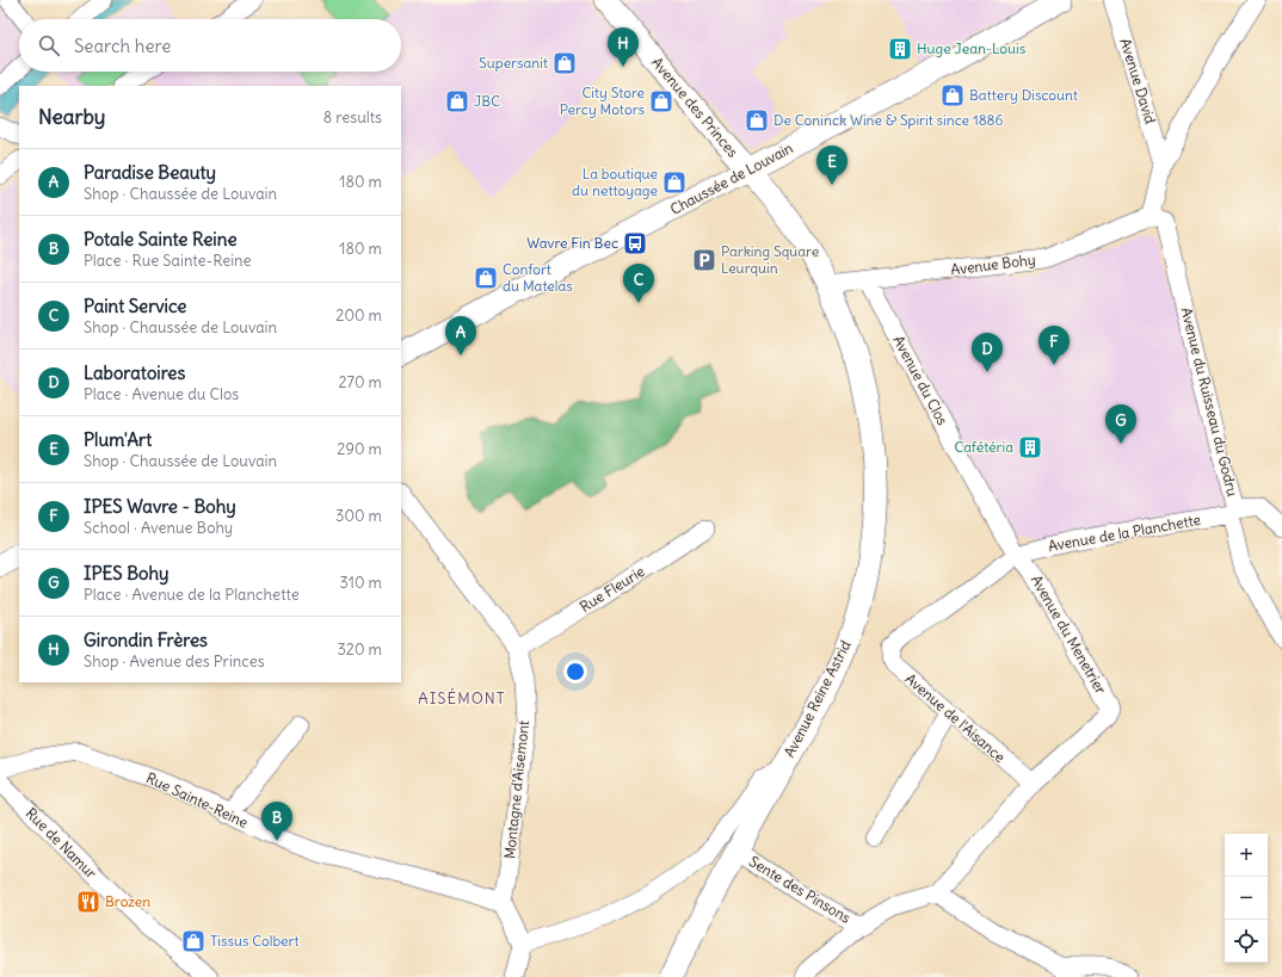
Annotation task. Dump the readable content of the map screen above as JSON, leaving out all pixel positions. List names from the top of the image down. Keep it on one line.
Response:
{"streets":{"main road":["Avenue des Princes","Chaussée de Louvain","Avenue Reine Astrid"],"street":["Avenue David","Avenue Bohy","Avenue du Clos","Avenue du Ruisseau du Godru","Avenue de la Planchette","Rue Fleurie","Avenue du Menetrier","Avenue de l'Aisance","Montagne d'Aisemont","Rue Sainte-Reine","Rue de Namur","Sente des Pinsons"]},"crossings":[["Avenue des Princes","Chaussée de Louvain"],["Avenue des Princes","Avenue Reine Astrid"],["Chaussée de Louvain","Avenue Reine Astrid"],["Avenue Bohy","Avenue du Clos"],["Avenue Bohy","Avenue du Ruisseau du Godru"],["Avenue Bohy","Avenue Reine Astrid"],["Avenue du Clos","Avenue de la Planchette"],["Avenue du Clos","Avenue du Menetrier"],["Avenue du Clos","Avenue de l'Aisance"],["Avenue du Ruisseau du Godru","Avenue de la Planchette"],["Avenue de la Planchette","Avenue du Menetrier"],["Avenue de la Planchette","Avenue de l'Aisance"],["Rue Fleurie","Montagne d'Aisemont"],["Avenue du Menetrier","Avenue de l'Aisance"],["Avenue Reine Astrid","Sente des Pinsons"],["Montagne d'Aisemont","Rue Sainte-Reine"]],"districts":["AISÉMONT"],"places":{"building":["Huge Jean-Louis","Cafétéria"],"shop":["Supersanit","Battery Discount","JBC","City Store Percy Motors","De Coninck Wine & Spirit since 1886","La boutique du nettoyage","Confort du Matelas","Tissus Colbert"],"bus stop":["Wavre Fin Bec"],"parking":["Parking Square Leurquin"],"restaurant":["Brozen"]},"page":{"search":"Search here","pins":["H","E","C","A","F","D","G","B"],"heading":["Nearby","8 results"],"list":[{"mark":"A","name":"Paradise Beauty","note":"Shop · Chaussée de Louvain","value":"180 m"},{"mark":"B","name":"Potale Sainte Reine","note":"Place · Rue Sainte-Reine","value":"180 m"},{"mark":"C","name":"Paint Service","note":"Shop · Chaussée de Louvain","value":"200 m"},{"mark":"D","name":"Laboratoires","note":"Place · Avenue du Clos","value":"270 m"},{"mark":"E","name":"Plum'Art","note":"Shop · Chaussée de Louvain","value":"290 m"},{"mark":"F","name":"IPES Wavre - Bohy","note":"School · Avenue Bohy","value":"300 m"},{"mark":"G","name":"IPES Bohy","note":"Place · Avenue de la Planchette","value":"310 m"},{"mark":"H","name":"Girondin Frères","note":"Shop · Avenue des Princes","value":"320 m"}],"map_buttons":["+","−"]}}
